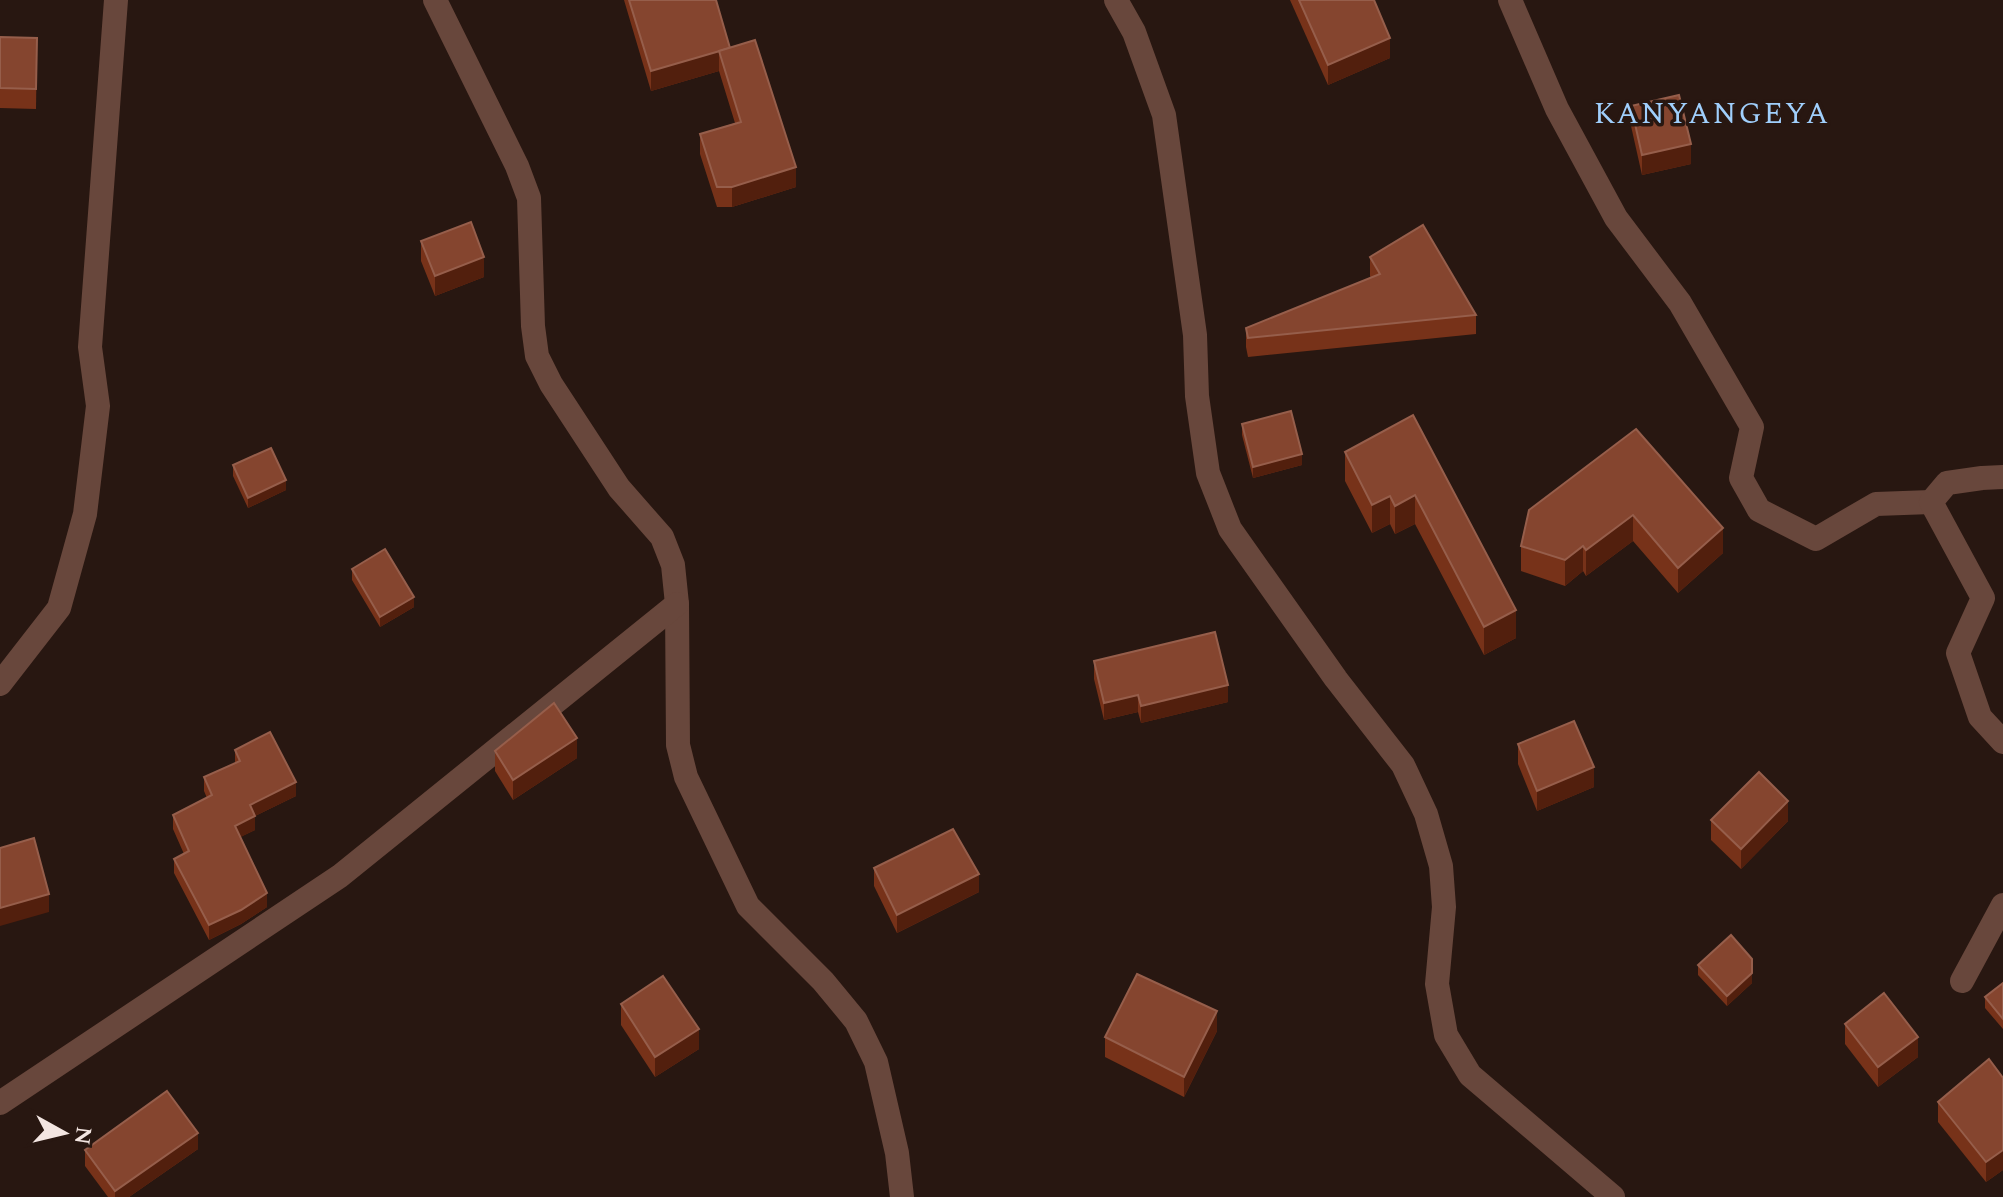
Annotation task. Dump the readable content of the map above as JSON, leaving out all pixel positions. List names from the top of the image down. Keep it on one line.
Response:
{"districts":["KANYANGEYA"],"north":"right"}
